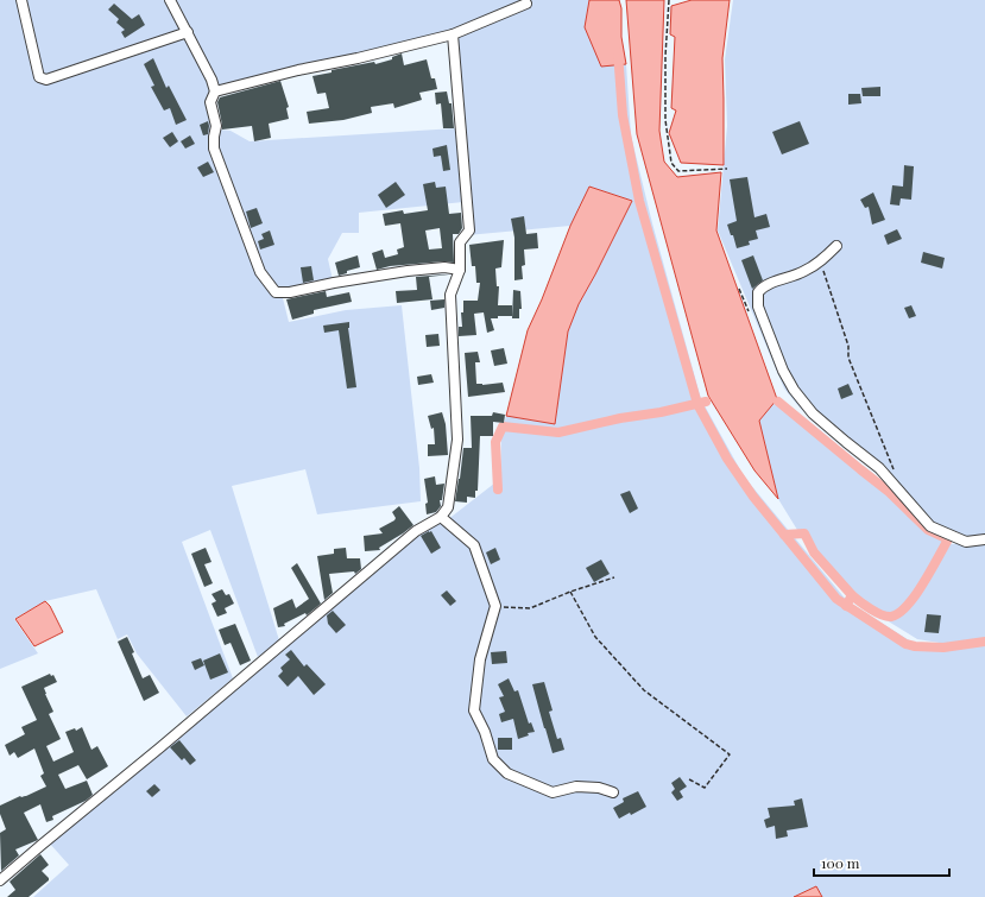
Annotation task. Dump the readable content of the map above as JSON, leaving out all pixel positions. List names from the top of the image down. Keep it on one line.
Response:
{"scale_bar":"100 m"}
